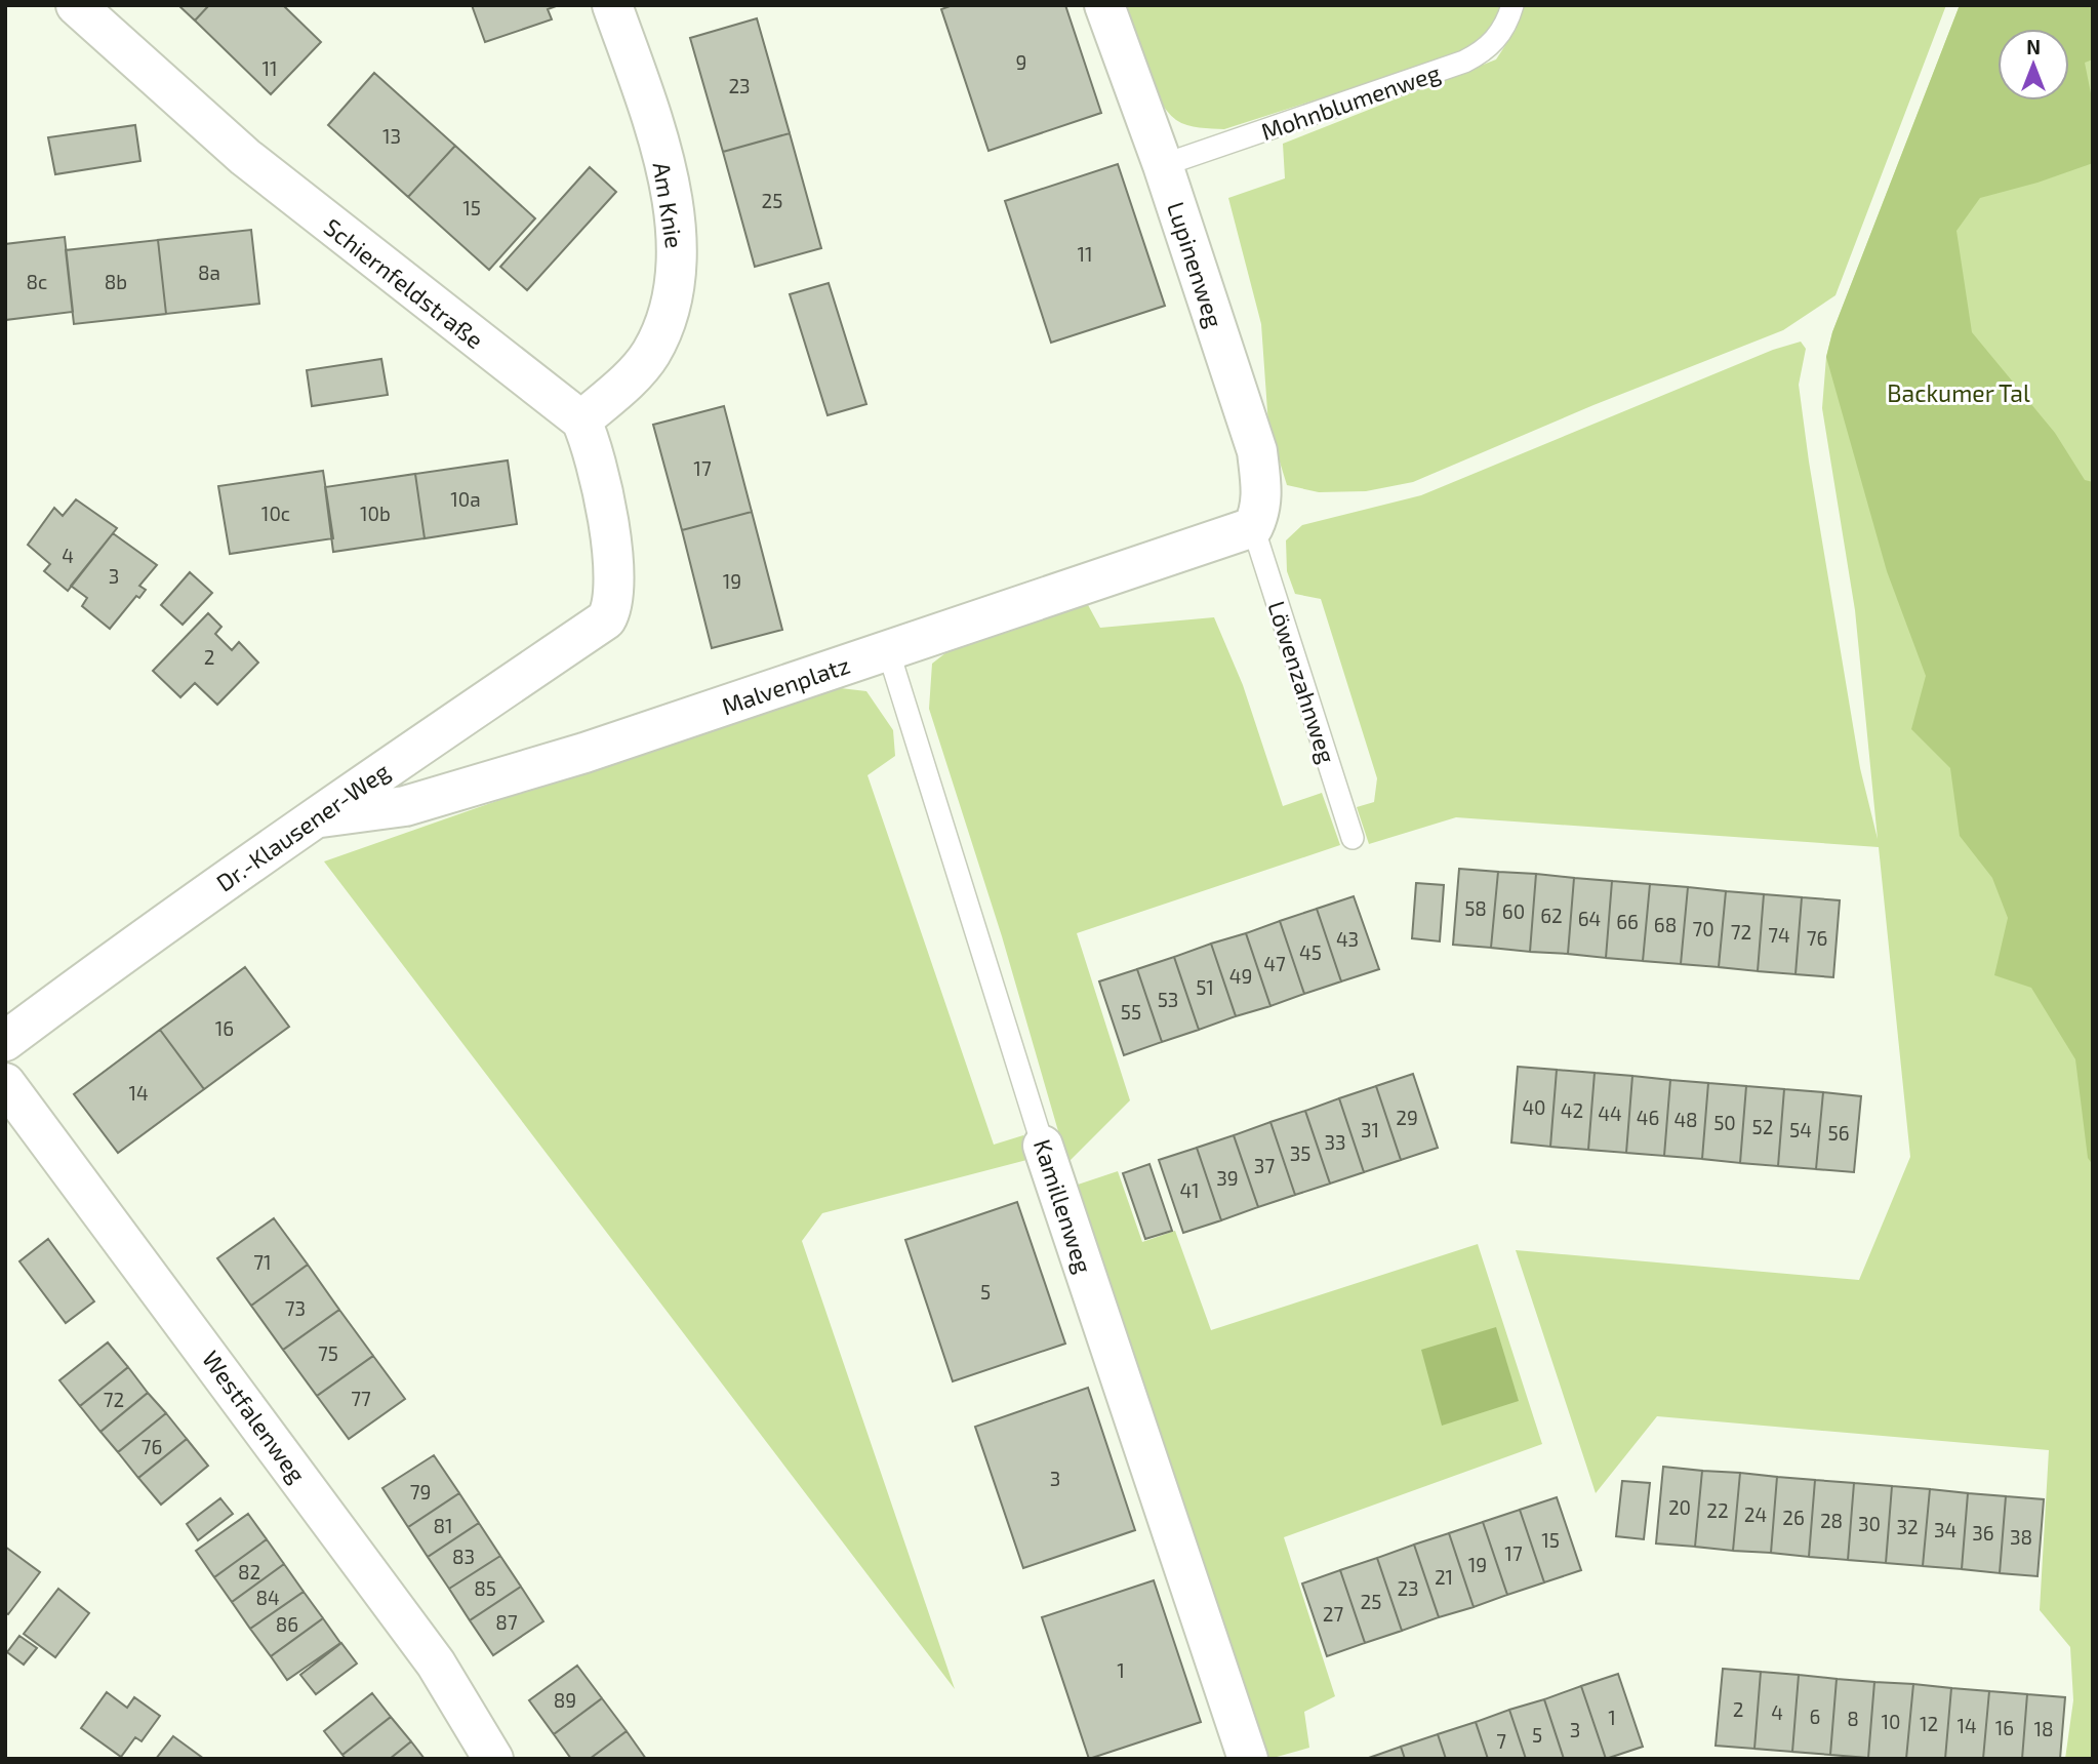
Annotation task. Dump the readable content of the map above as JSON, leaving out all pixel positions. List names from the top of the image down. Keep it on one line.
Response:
{"streets":{"street":["Am Knie","Lupinenweg","Schiernfeldstraße","Malvenplatz","Dr.-Klausener-Weg","Kamillenweg","Westfalenweg"],"lane":["Mohnblumenweg","Löwenzahnweg"]},"crossings":[["Mohnblumenweg","Lupinenweg"],["Am Knie","Schiernfeldstraße"],["Lupinenweg","Löwenzahnweg"],["Lupinenweg","Malvenplatz"],["Schiernfeldstraße","Dr.-Klausener-Weg"],["Löwenzahnweg","Malvenplatz"],["Malvenplatz","Dr.-Klausener-Weg"],["Malvenplatz","Kamillenweg"]],"parks":["Backumer Tal"],"house_numbers":["9","11","23","13","25","15","11","8a","8c","8b","17","10a","10c","10b","4","3","19","2","58","60","62","64","66","68","70","72","74","76","43","45","47","49","51","53","55","16","14","40","42","44","29","46","48","50","52","31","54","56","33","35","37","39","41","71","5","73","75","77","72","76","3","79","20","22","24","26","28","30","81","32","34","36","38","15","17","83","19","82","21","85","23","84","25","27","87","86","1","89","2","4","6","1","8","10","12","14","16","18","3","5","7"],"north":"top"}
